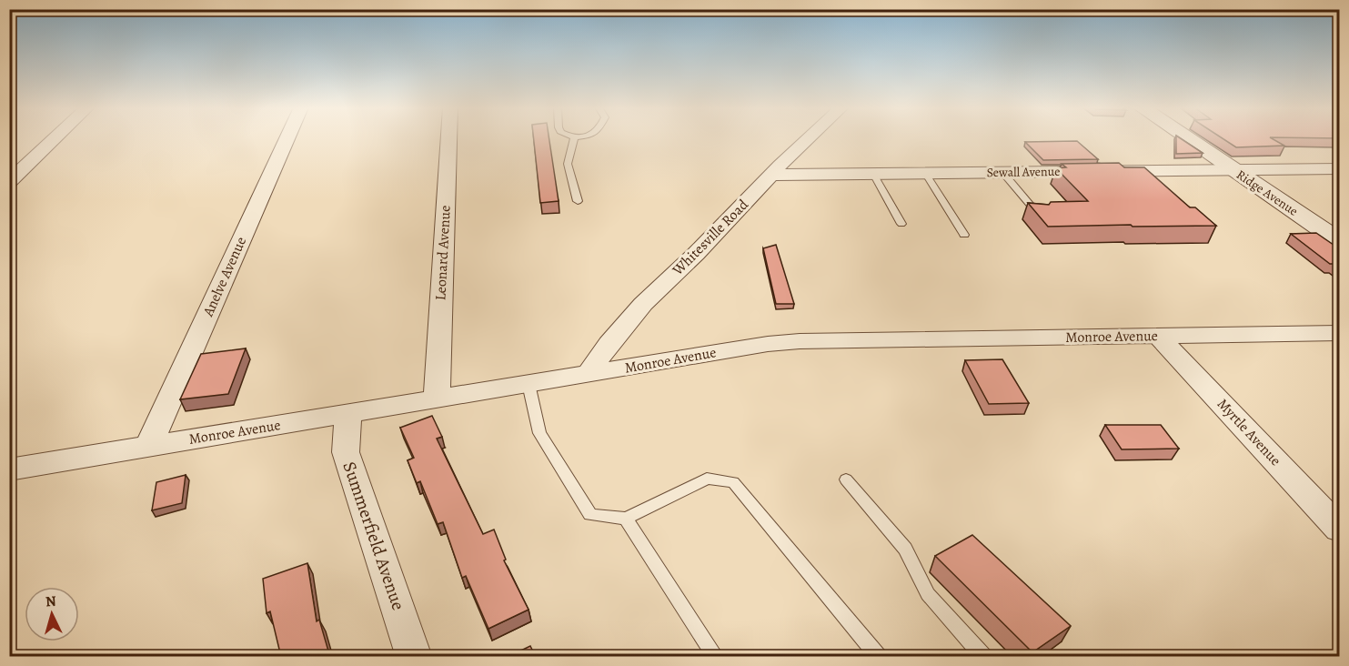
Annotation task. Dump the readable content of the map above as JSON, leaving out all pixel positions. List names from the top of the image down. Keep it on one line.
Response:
{"streets":{"street":["Sewall Avenue","Ridge Avenue","Whitesville Road","Leonard Avenue","Anelve Avenue","Monroe Avenue","Myrtle Avenue","Summerfield Avenue"]},"crossings":[["Sewall Avenue","Ridge Avenue"],["Sewall Avenue","Whitesville Road"],["Whitesville Road","Monroe Avenue"],["Leonard Avenue","Monroe Avenue"],["Anelve Avenue","Monroe Avenue"],["Monroe Avenue","Myrtle Avenue"],["Monroe Avenue","Summerfield Avenue"]],"north":"top"}
